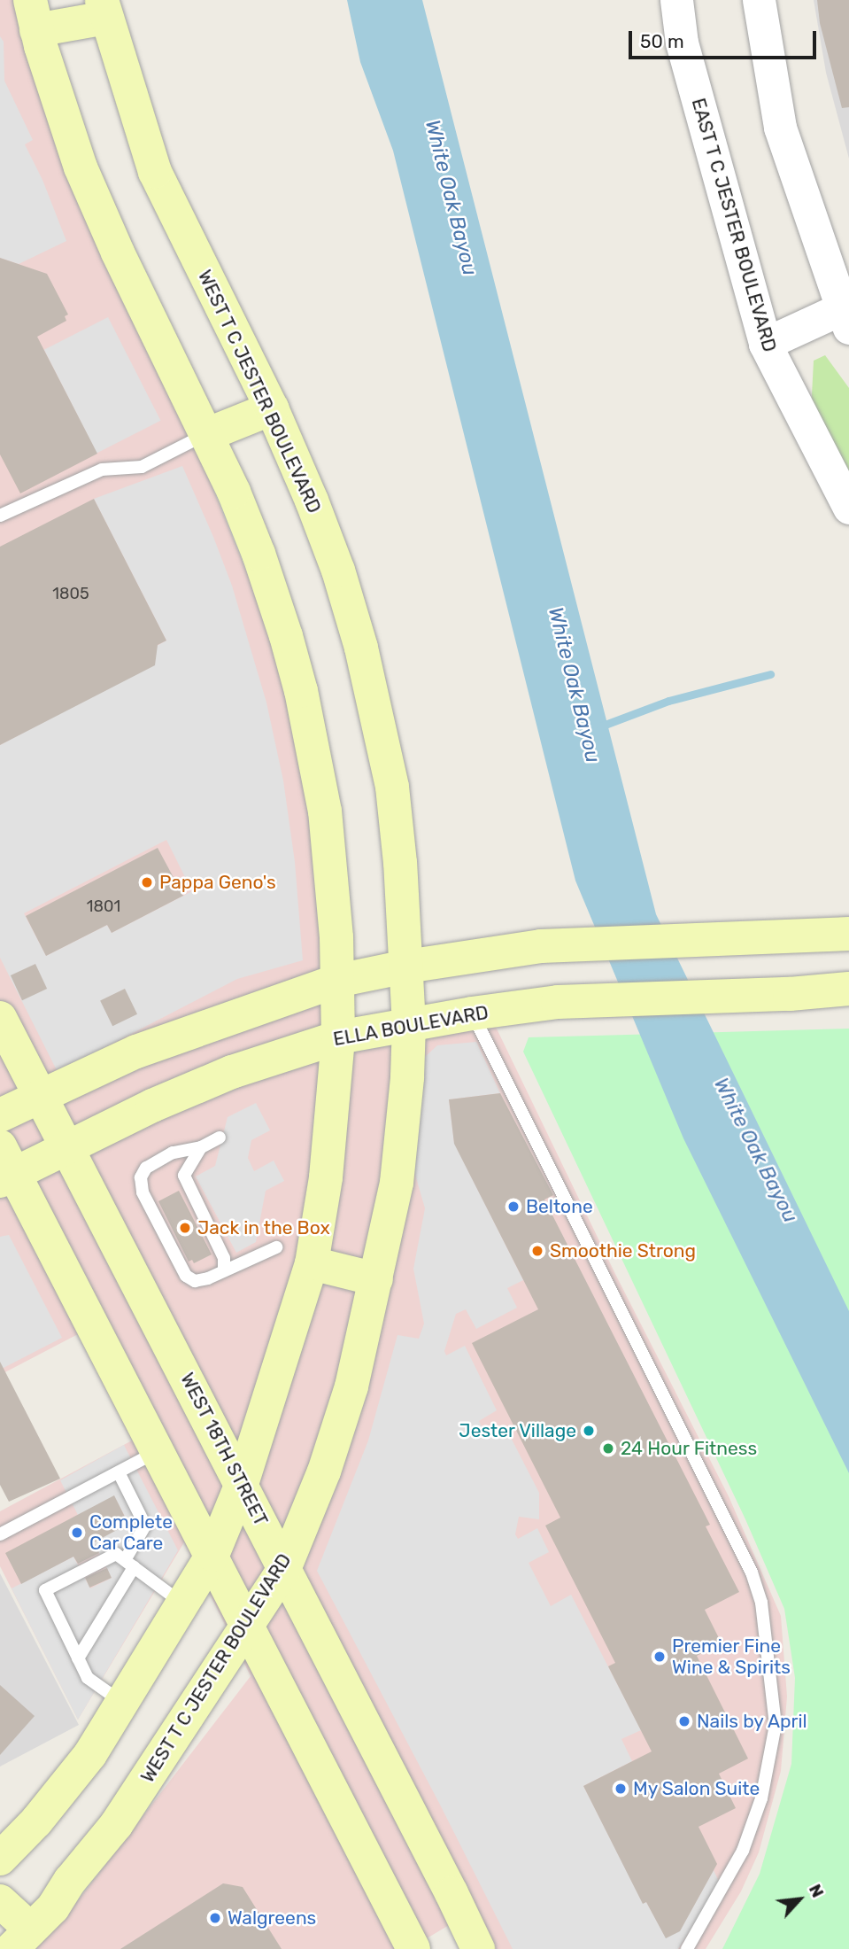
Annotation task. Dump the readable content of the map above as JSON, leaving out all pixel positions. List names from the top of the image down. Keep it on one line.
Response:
{"streets":{"main road":["WEST T C JESTER BOULEVARD","ELLA BOULEVARD","WEST 18TH STREET"],"street":["EAST T C JESTER BOULEVARD"]},"crossings":[["WEST T C JESTER BOULEVARD","ELLA BOULEVARD"],["WEST T C JESTER BOULEVARD","WEST 18TH STREET"],["ELLA BOULEVARD","WEST 18TH STREET"]],"water":["White Oak Bayou"],"places":["Pappa Geno's","Beltone","Jack in the Box","Smoothie Strong","Jester Village","24 Hour Fitness","Complete Car Care","Premier Fine Wine & Spirits","Nails by April","My Salon Suite","Walgreens"],"house_numbers":["1805","1801"],"scale_bar":"50 m","north":"top right"}
